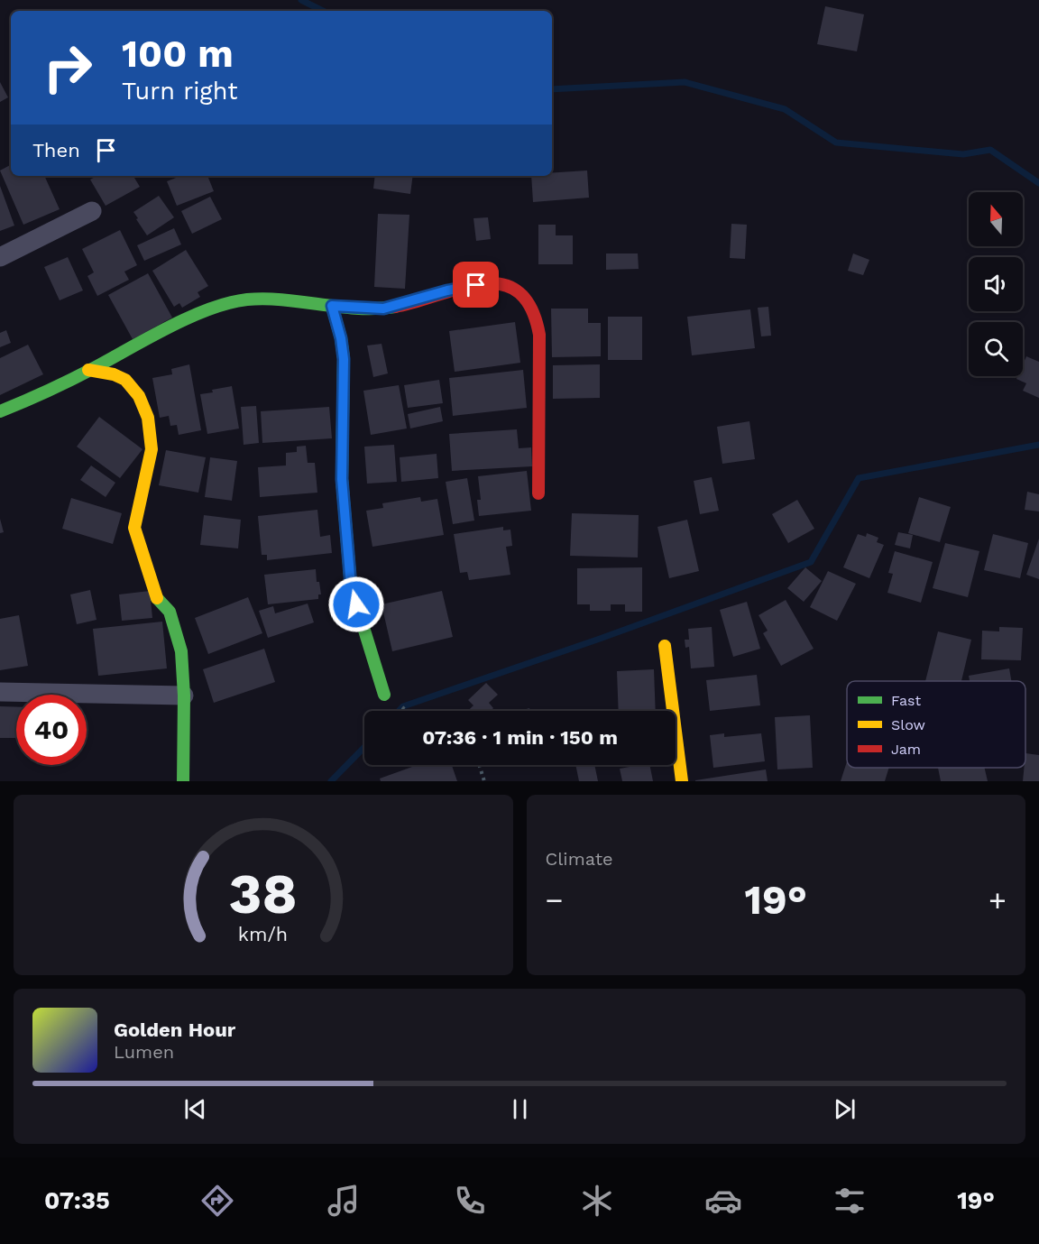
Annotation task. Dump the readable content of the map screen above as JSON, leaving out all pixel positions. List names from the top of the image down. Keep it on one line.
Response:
{"legend":["Fast","Slow","Jam"],"north":"top","page":{"turn":["100 m","Turn right"],"then":"Then","limit":"40","trip":"07:36 · 1 min · 150 m","tile":"Climate","heat":["−","19°","+"],"song":["Golden Hour","Lumen"],"tabs":["07:35","19°"],"gauge":["38","km/h"]}}
